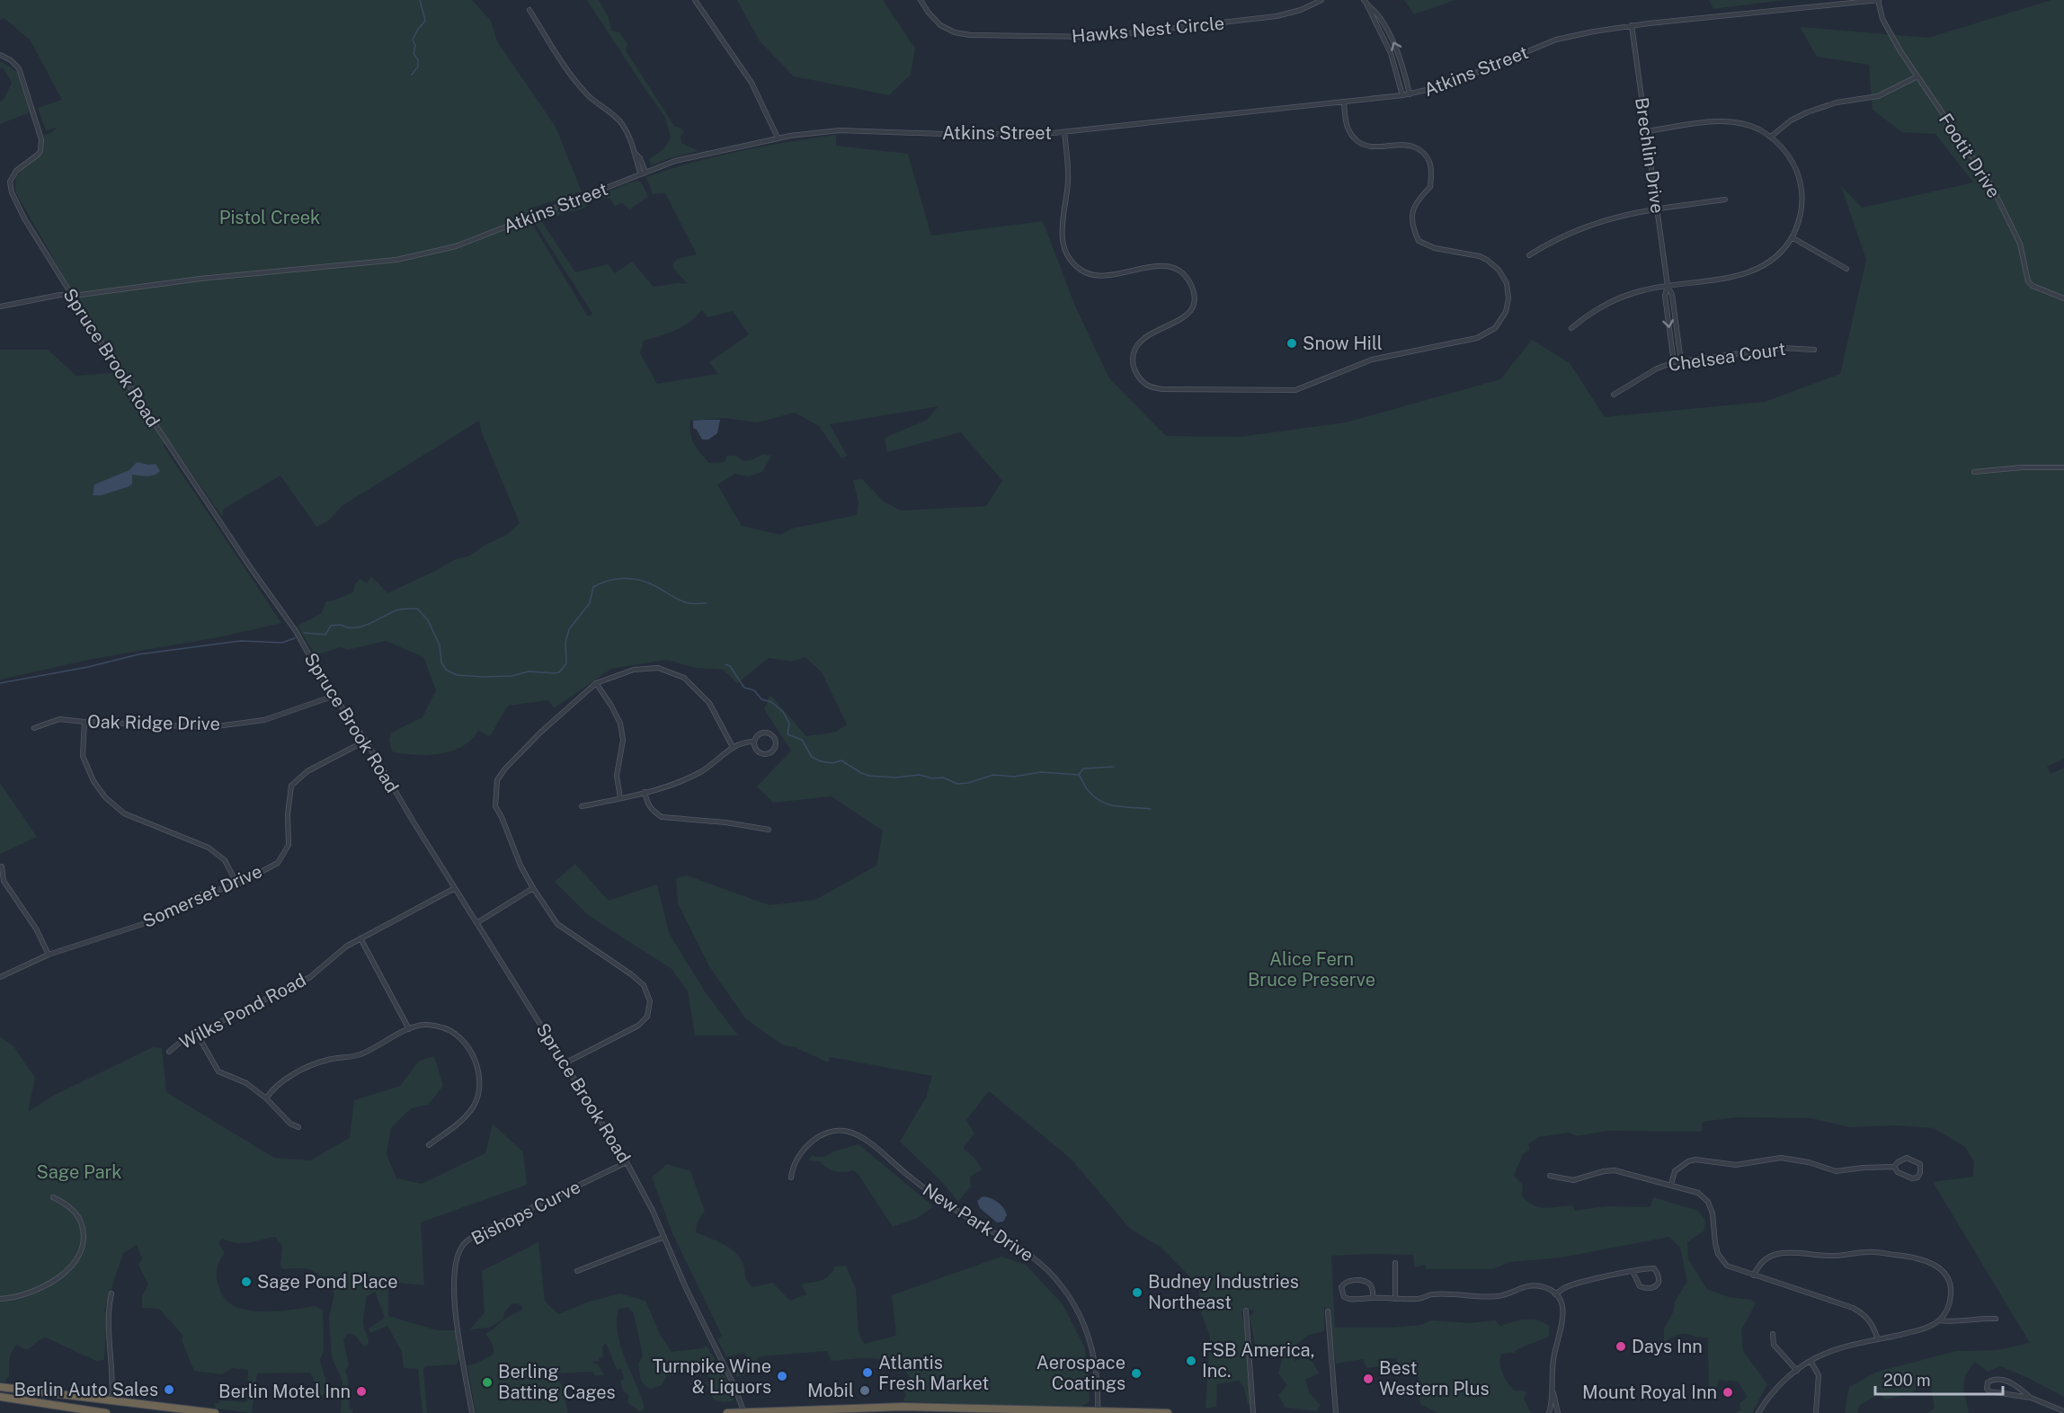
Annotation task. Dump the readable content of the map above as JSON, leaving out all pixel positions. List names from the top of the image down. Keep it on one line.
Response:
{"streets":{"street":["Hawks Nest Circle","Atkins Street","Brechlin Drive","Footit Drive","Chelsea Court","Spruce Brook Road","Oak Ridge Drive","Somerset Drive","Wilks Pond Road","Bishops Curve","New Park Drive"]},"crossings":[["Atkins Street","Brechlin Drive"],["Atkins Street","Footit Drive"],["Atkins Street","Spruce Brook Road"],["Brechlin Drive","Chelsea Court"],["Spruce Brook Road","Oak Ridge Drive"],["Spruce Brook Road","Somerset Drive"],["Spruce Brook Road","Wilks Pond Road"],["Spruce Brook Road","Bishops Curve"]],"parks":["Pistol Creek","Alice Fern Bruce Preserve","Sage Park"],"places":["Snow Hill","Sage Pond Place","Budney Industries Northeast","Days Inn","FSB America, Inc.","Atlantis Fresh Market","Aerospace Coatings","Turnpike Wine & Liquors","Best Western Plus","Berling Batting Cages","Berlin Auto Sales","Mobil","Berlin Motel Inn","Mount Royal Inn"],"scale_bar":"200 m"}
